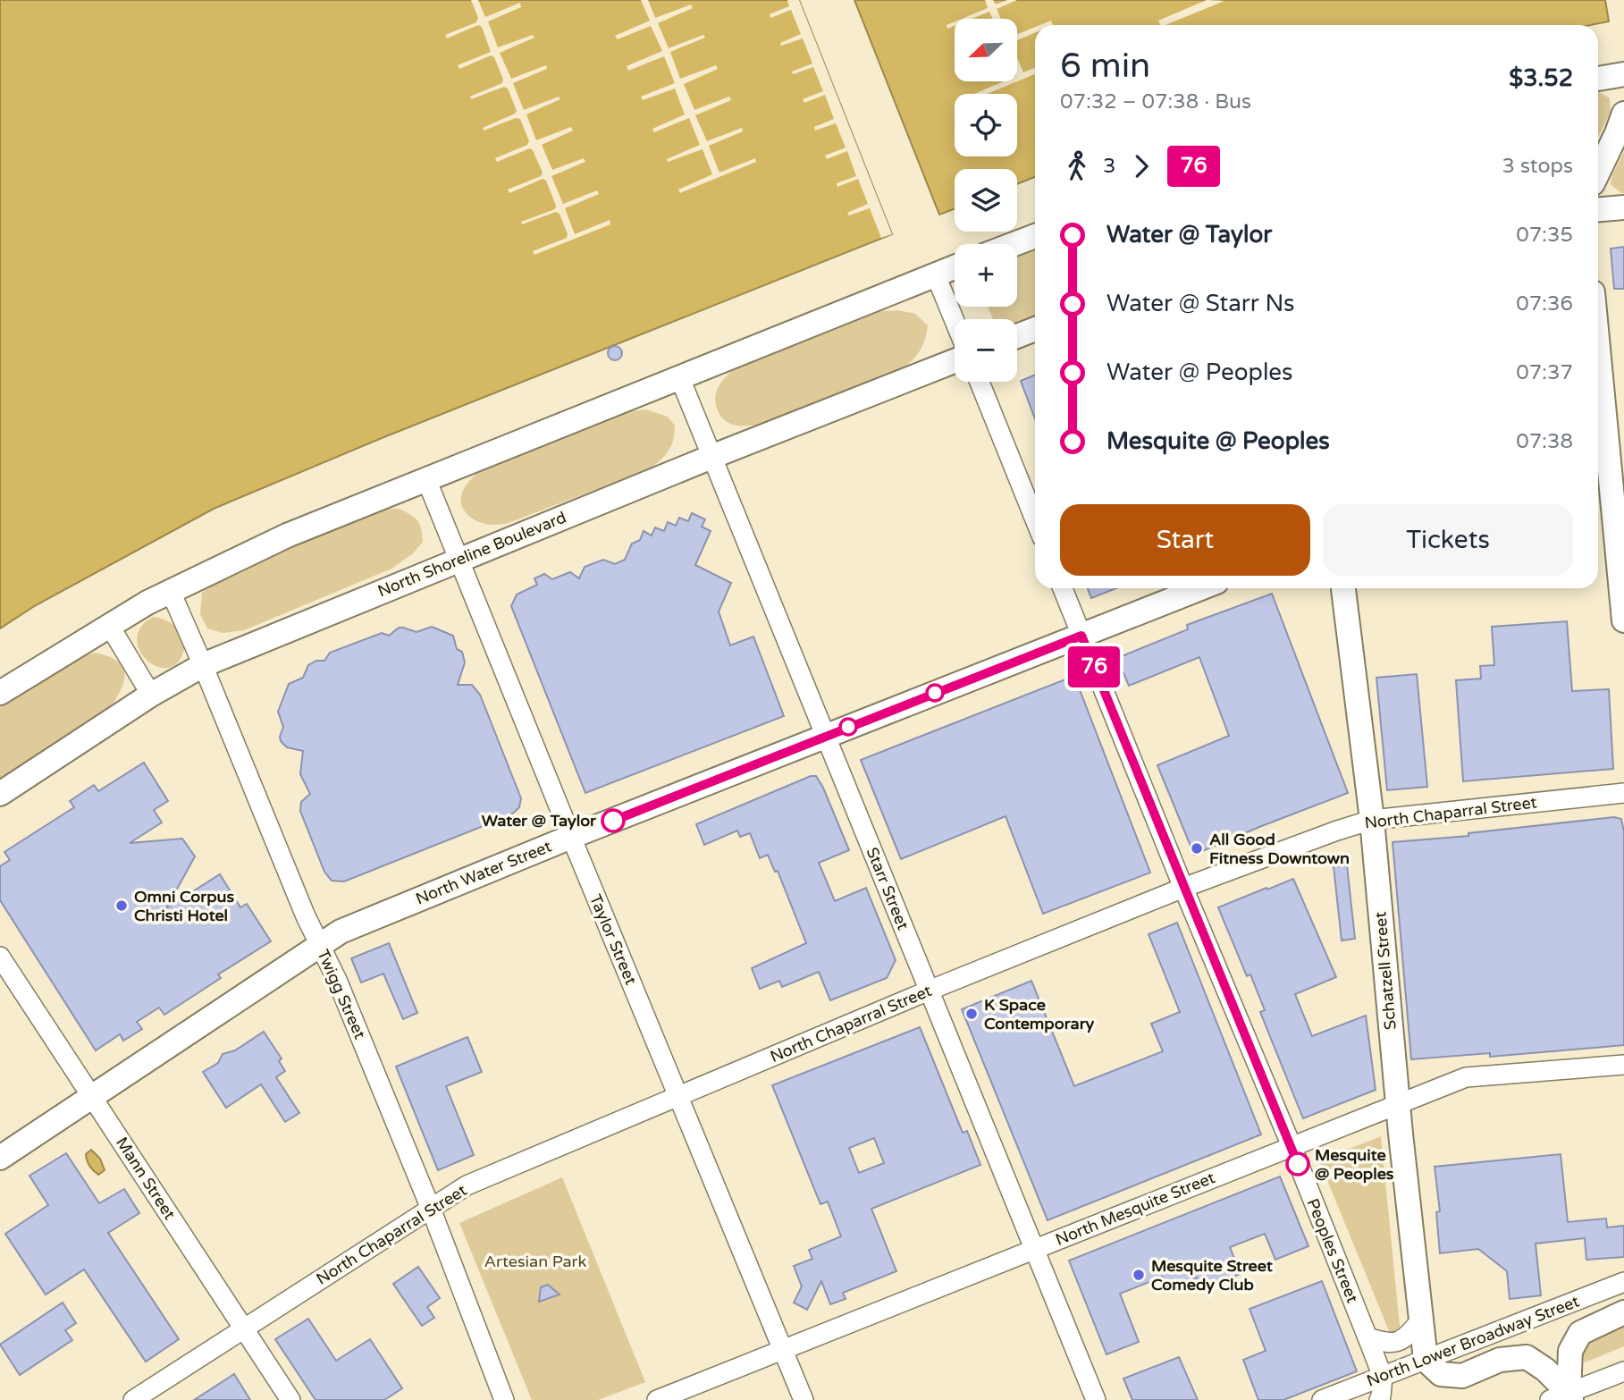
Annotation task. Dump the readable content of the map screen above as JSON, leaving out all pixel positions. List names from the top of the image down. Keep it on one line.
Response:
{"streets":{"main road":["North Shoreline Boulevard","North Water Street","Schatzell Street"],"street":["North Chaparral Street","Starr Street","Taylor Street","Twigg Street","Mann Street","North Mesquite Street","Peoples Street","North Lower Broadway Street"]},"crossings":[["North Shoreline Boulevard","Starr Street"],["North Shoreline Boulevard","Taylor Street"],["North Shoreline Boulevard","Twigg Street"],["North Chaparral Street","Starr Street"],["North Chaparral Street","Taylor Street"],["North Chaparral Street","Schatzell Street"],["North Chaparral Street","Twigg Street"],["North Chaparral Street","Mann Street"],["North Chaparral Street","Peoples Street"],["North Water Street","Starr Street"],["North Water Street","Taylor Street"],["North Water Street","Twigg Street"],["North Water Street","Mann Street"],["North Water Street","Peoples Street"],["Starr Street","North Mesquite Street"],["Taylor Street","North Mesquite Street"],["Schatzell Street","North Mesquite Street"],["Schatzell Street","North Lower Broadway Street"],["North Mesquite Street","Peoples Street"],["Peoples Street","North Lower Broadway Street"]],"parks":["Artesian Park"],"places":["Water @ Taylor","All Good Fitness Downtown","Omni Corpus Christi Hotel","K Space Contemporary","Mesquite @ Peoples","Mesquite Street Comedy Club"],"lines":["bus line 76"],"north":"bottom left","page":{"on_map":"76","map_buttons":["+","−"],"heading":["6 min","07:32 – 07:38 · Bus","$3.52"],"legs":["3","76","3 stops"],"list":[{"name":"Water @ Taylor","value":"07:35"},{"name":"Water @ Starr Ns","value":"07:36"},{"name":"Water @ Peoples","value":"07:37"},{"name":"Mesquite @ Peoples","value":"07:38"}],"buttons":["Start","Tickets"]}}
